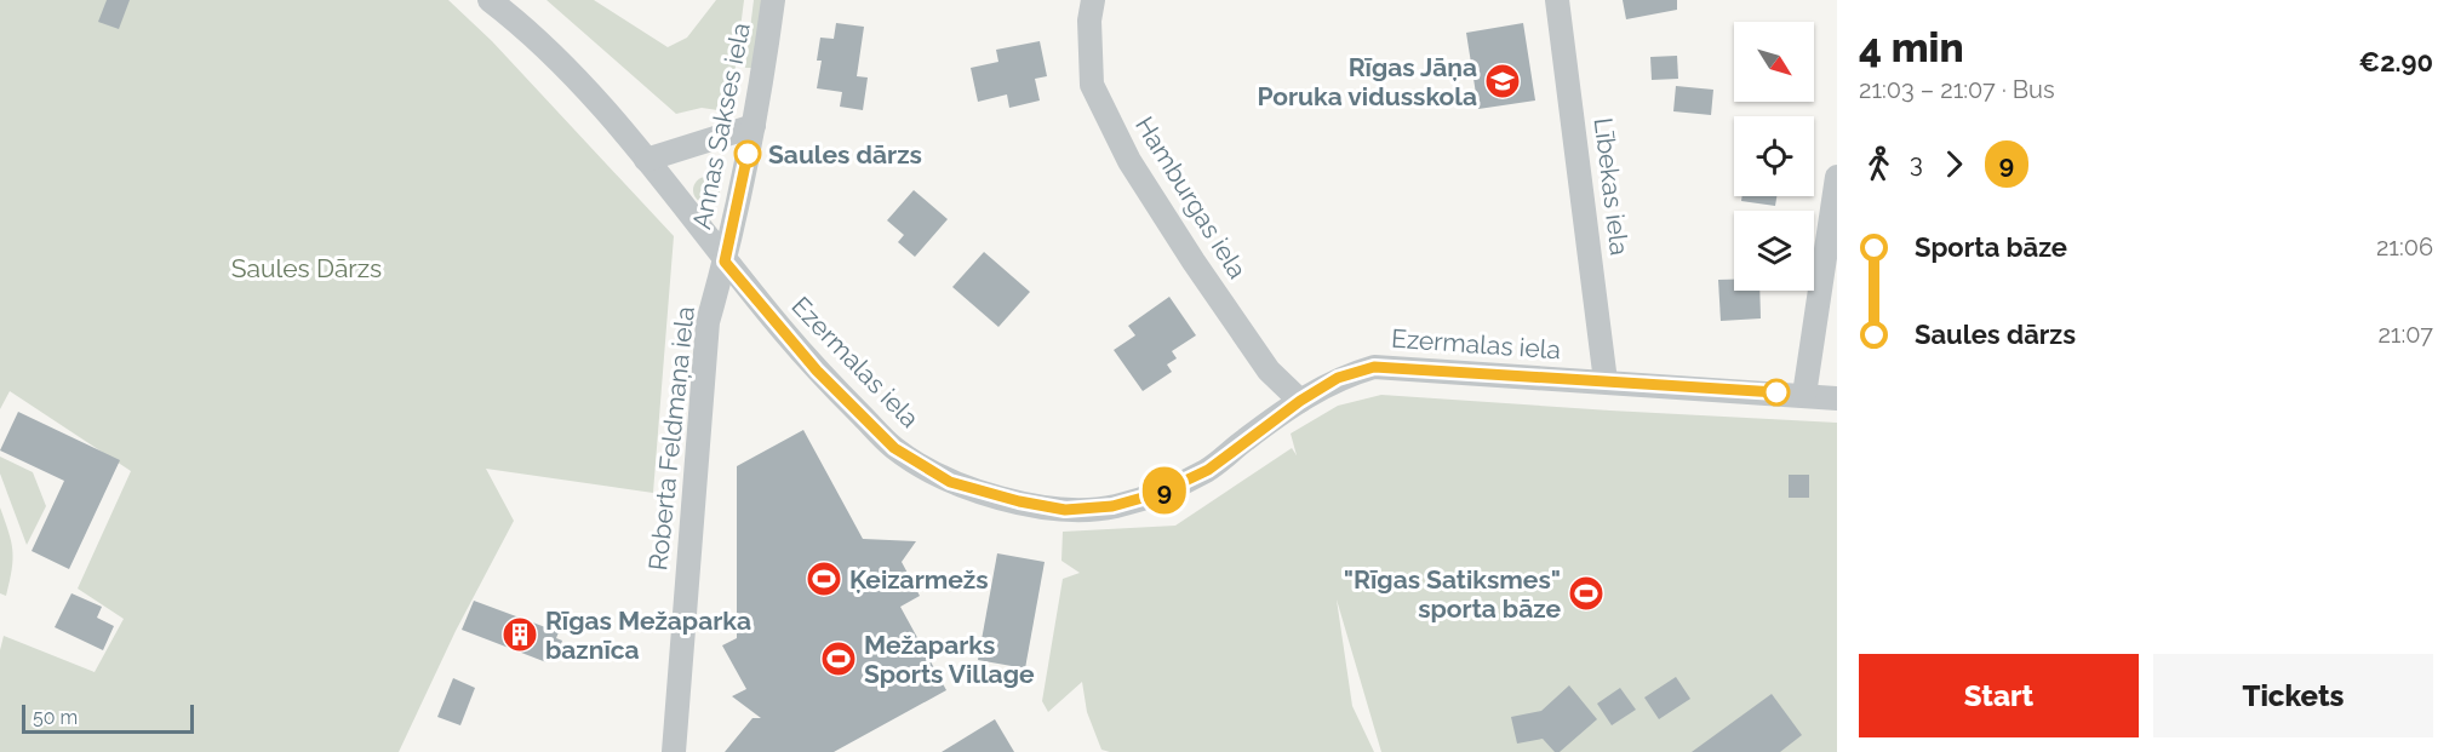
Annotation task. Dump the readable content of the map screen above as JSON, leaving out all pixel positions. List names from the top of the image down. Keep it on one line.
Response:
{"streets":{"street":["Annas Sakses iela","Lībekas iela","Hamburgas iela","Ezermalas iela","Roberta Feldmaņa iela"]},"crossings":[["Annas Sakses iela","Ezermalas iela"],["Annas Sakses iela","Roberta Feldmaņa iela"],["Lībekas iela","Ezermalas iela"],["Hamburgas iela","Ezermalas iela"],["Ezermalas iela","Roberta Feldmaņa iela"]],"parks":["Saules Dārzs"],"places":{"school or university":["Rīgas Jāņa Poruka vidusskola"],"other":["Saules dārzs"],"sports":["Ķeizarmežs","\"Rīgas Satiksmes\" sporta bāze","Mežaparks Sports Village"],"building":["Rīgas Mežaparka baznīca"]},"lines":["bus line 9"],"scale_bar":"50 m","north":"bottom right","page":{"on_map":"9","heading":["4 min","21:03 – 21:07 · Bus","€2.90"],"legs":["3","9"],"list":[{"name":"Sporta bāze","value":"21:06"},{"name":"Saules dārzs","value":"21:07"}],"buttons":["Start","Tickets"],"scale":"50 m"}}
